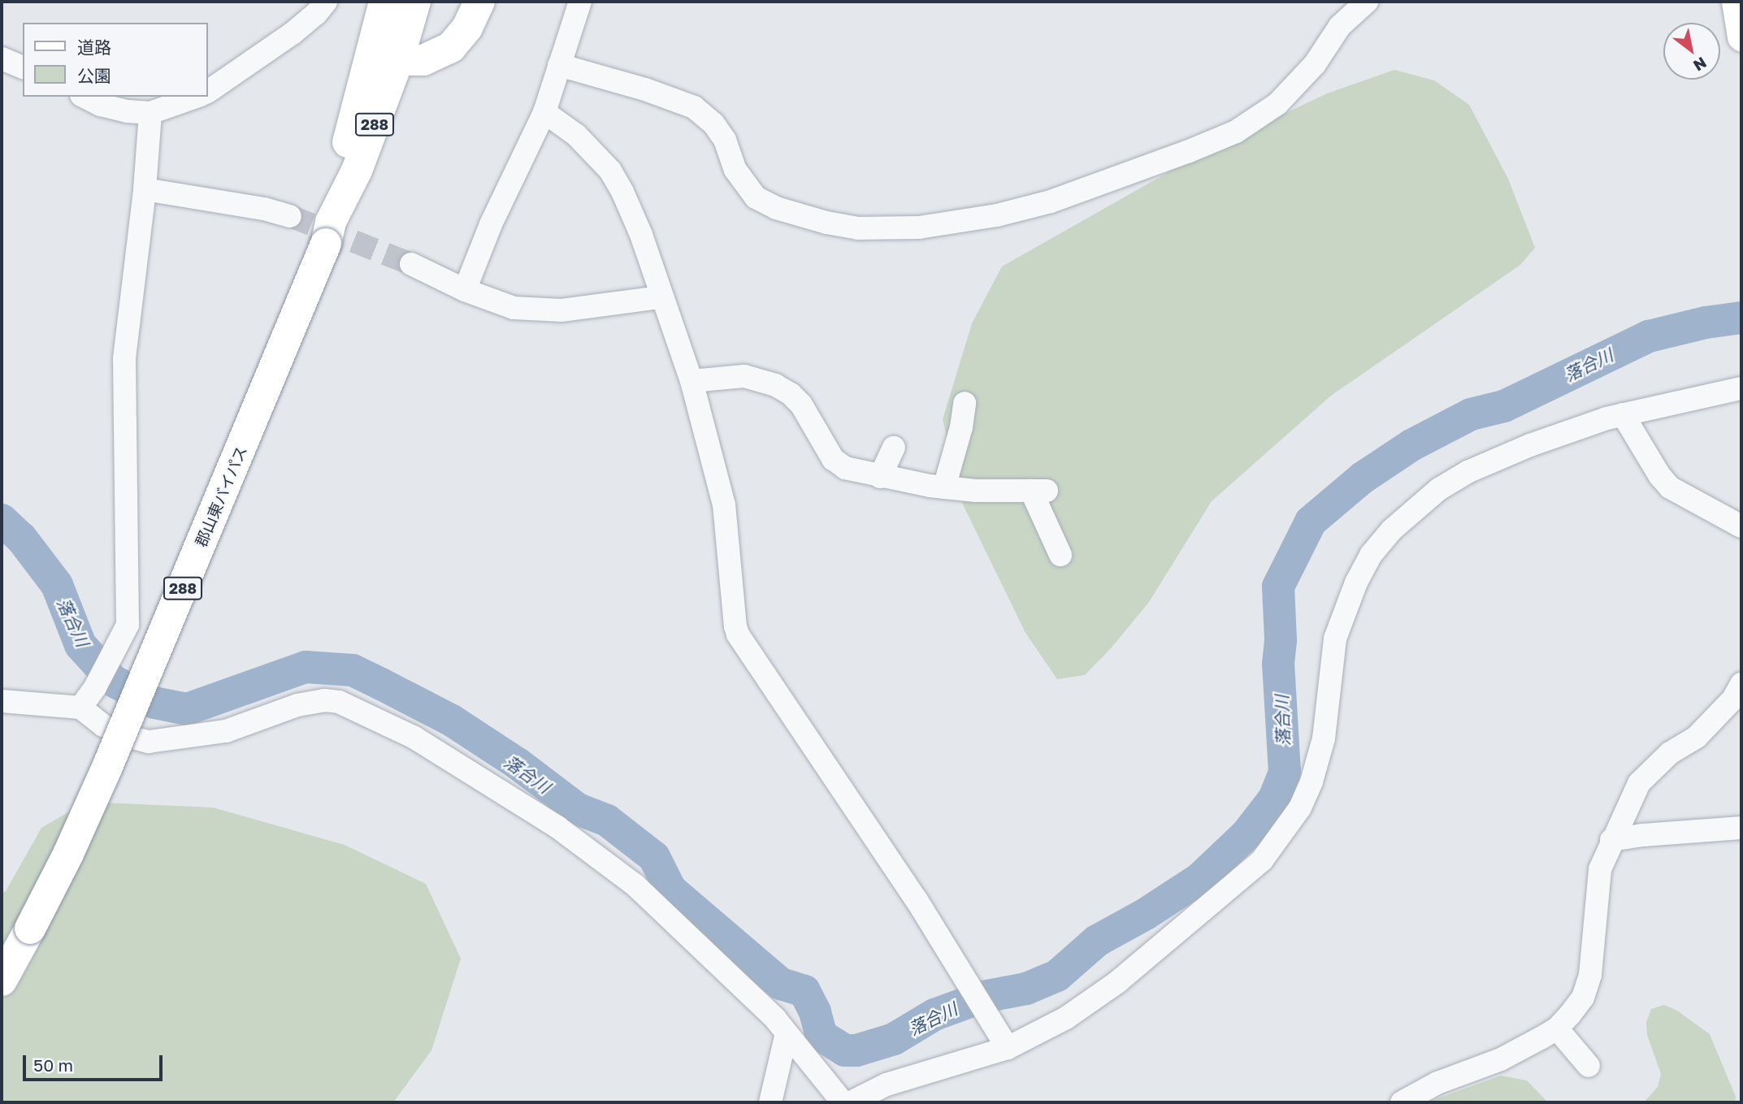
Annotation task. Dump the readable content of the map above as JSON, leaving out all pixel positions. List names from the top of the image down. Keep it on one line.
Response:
{"streets":{"highway":["288","郡山東バイパス"]},"water":["落合川"],"legend":["道路","公園"],"scale_bar":"50 m","north":"bottom right"}
